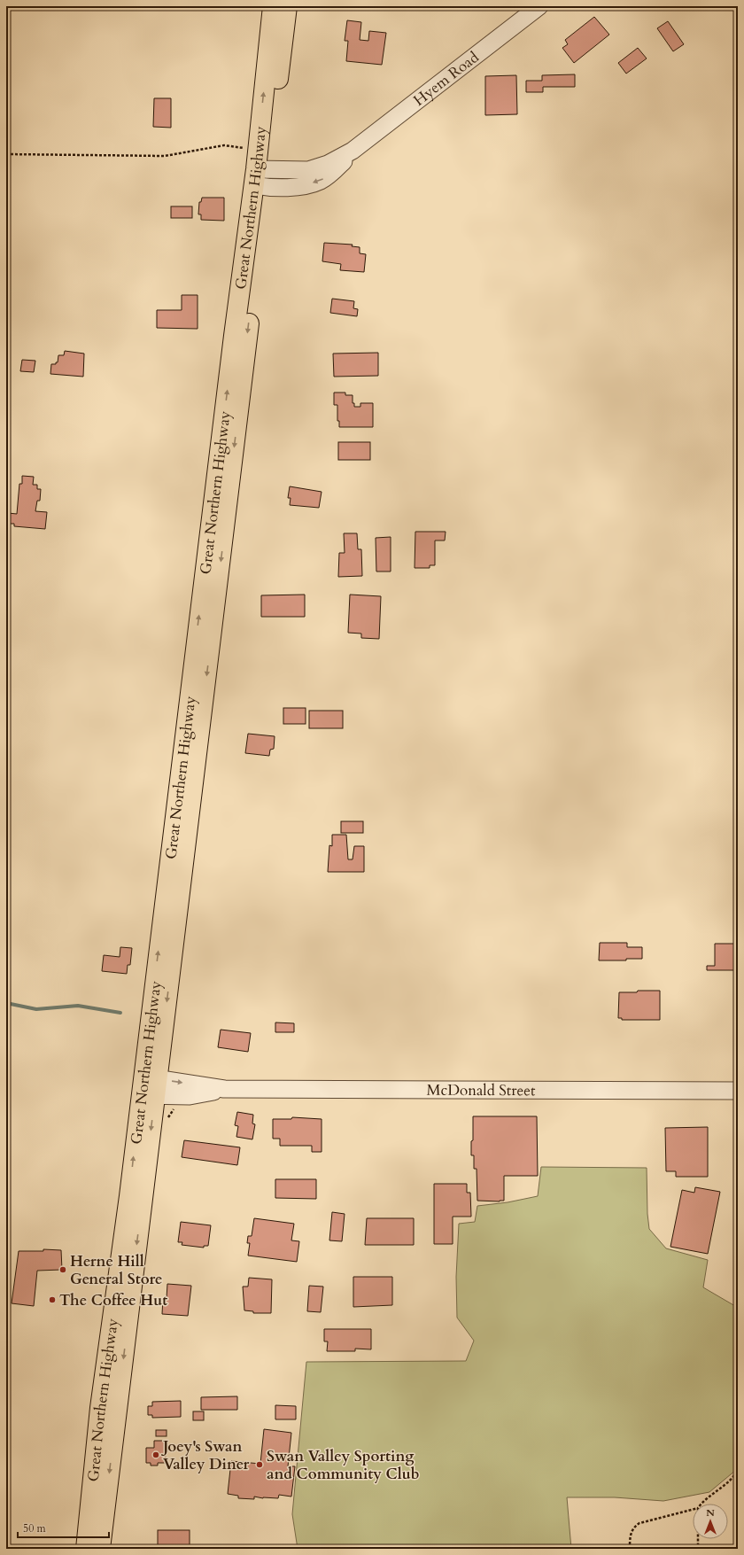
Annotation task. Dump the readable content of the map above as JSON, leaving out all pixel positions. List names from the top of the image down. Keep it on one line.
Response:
{"streets":{"highway":["Great Northern Highway"],"street":["Hyem Road","McDonald Street"]},"crossings":[["Hyem Road","Great Northern Highway"],["Great Northern Highway","McDonald Street"]],"places":["Herne Hill General Store","The Coffee Hut","Joey's Swan Valley Diner","Swan Valley Sporting and Community Club"],"scale_bar":"50 m","north":"top"}
